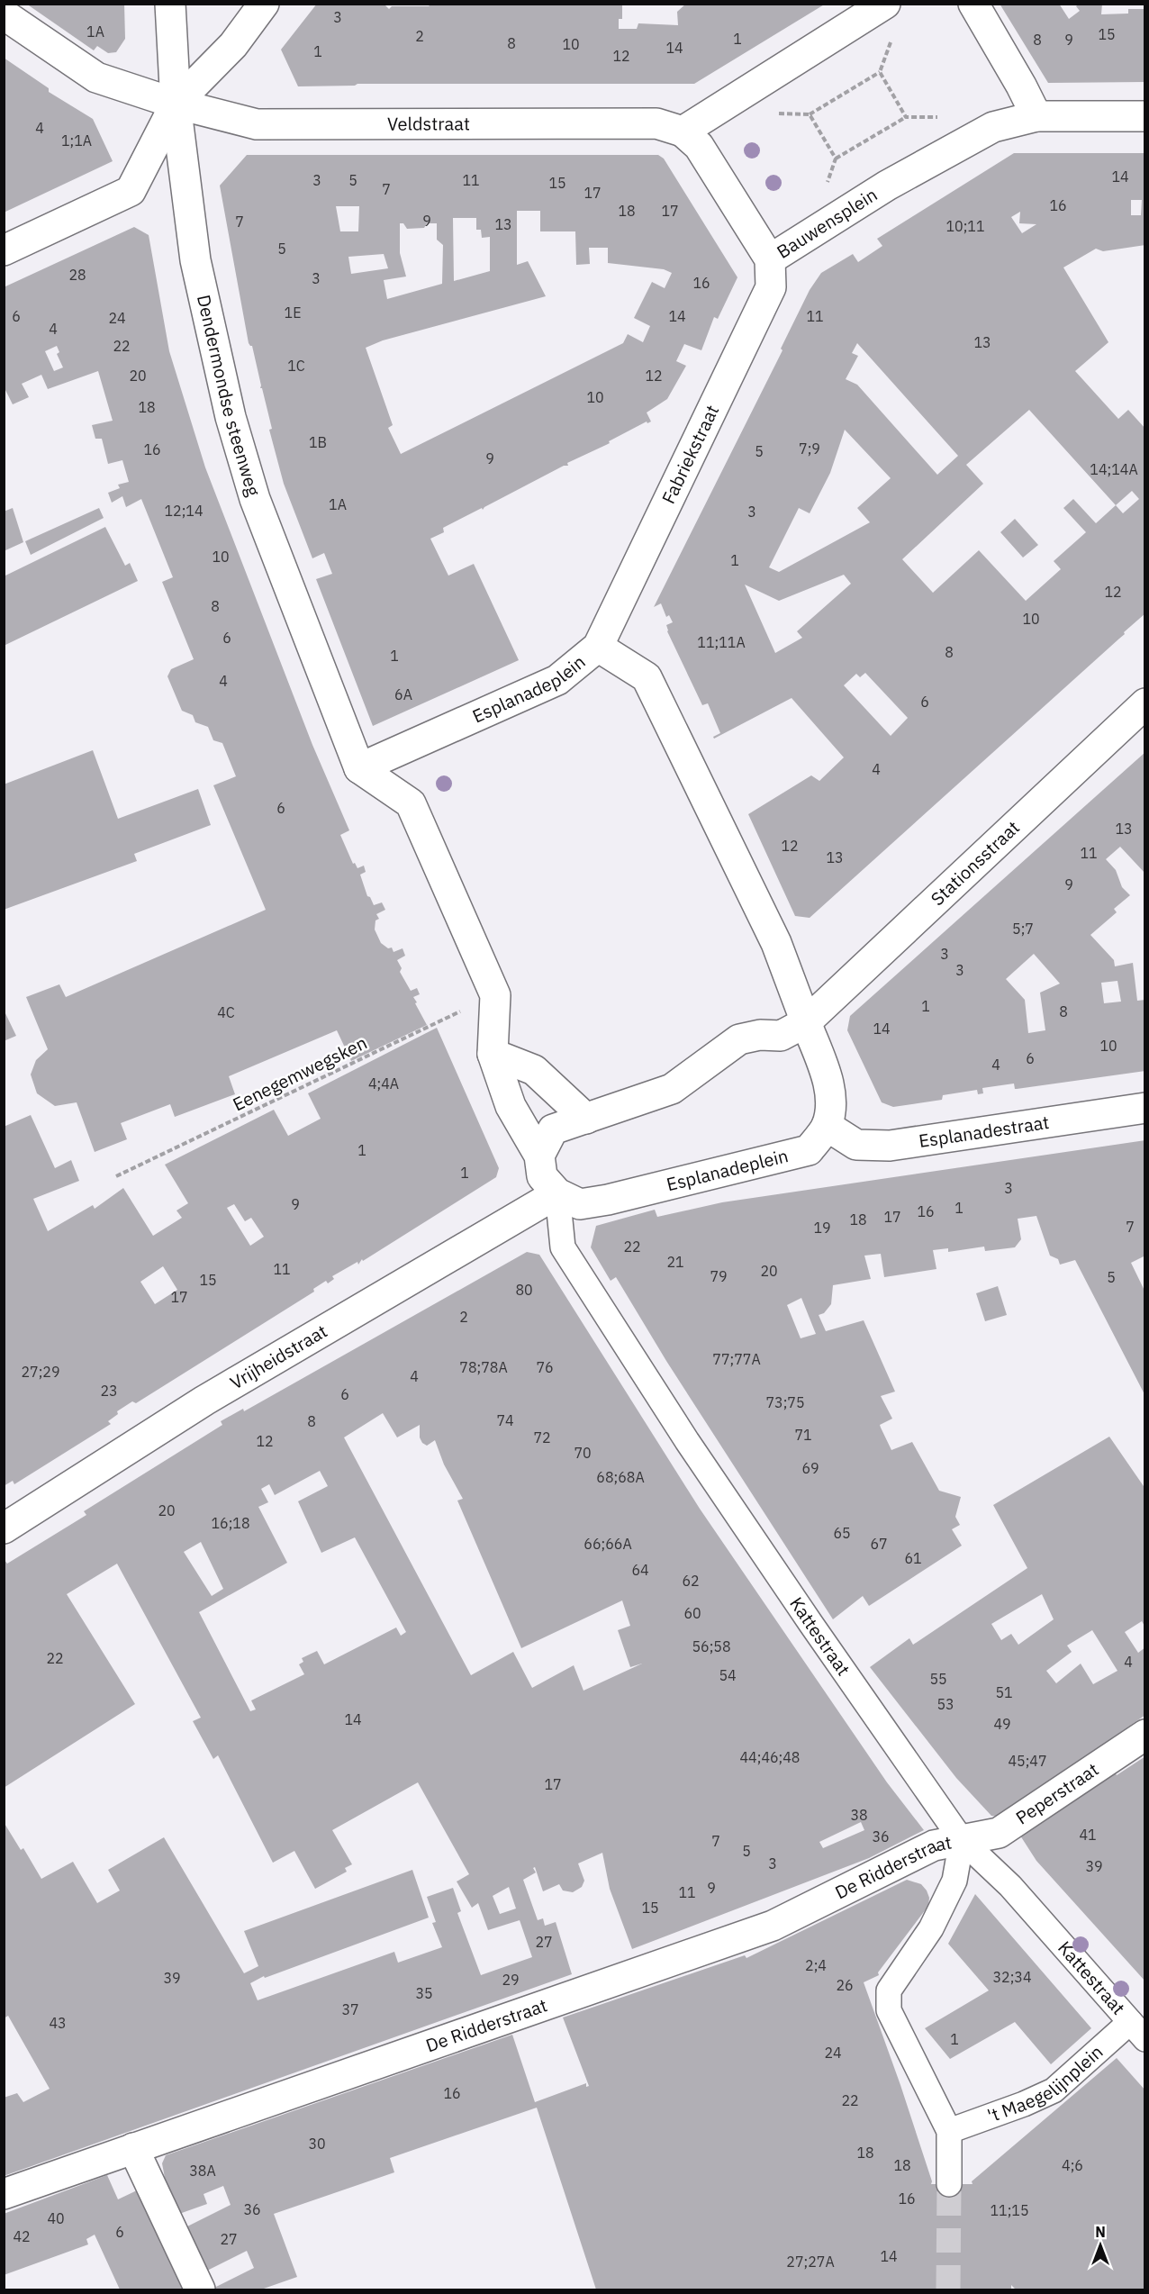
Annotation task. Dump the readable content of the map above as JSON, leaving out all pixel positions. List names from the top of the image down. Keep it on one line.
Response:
{"streets":{"street":["Veldstraat","Bauwensplein","Dendermondse steenweg","Fabriekstraat","Esplanadeplein","Stationsstraat","Esplanadestraat","Vrijheidstraat","Kattestraat","Peperstraat","De Ridderstraat","'t Maegelijnplein"],"path":["Eenegemwegsken"]},"crossings":[["Veldstraat","Bauwensplein"],["Veldstraat","Dendermondse steenweg"],["Bauwensplein","Fabriekstraat"],["Dendermondse steenweg","Esplanadeplein"],["Fabriekstraat","Esplanadeplein"],["Esplanadeplein","Stationsstraat"],["Esplanadeplein","Esplanadestraat"],["Esplanadeplein","Vrijheidstraat"],["Esplanadeplein","Kattestraat"],["Vrijheidstraat","Kattestraat"],["Kattestraat","Peperstraat"],["Kattestraat","De Ridderstraat"],["Kattestraat","'t Maegelijnplein"],["Peperstraat","De Ridderstraat"]],"house_numbers":["3","1A","15","2","1","8","9","8","10","14","1","12","4","1;1A","14","3","5","11","15","7","17","16","18","17","9","7","13","10;11","5","28","3","16","1E","6","14","11","24","4","13","22","1C","20","12","10","18","1B","7;9","16","5","9","14;14A","1A","12;14","3","10","1","12","8","10","6","11;11A","8","1","4","6A","6","4","6","13","12","11","13","9","5;7","3","3","1","8","4C","14","10","6","4","4;4A","1","1","3","9","1","16","17","18","7","19","22","21","11","20","79","5","15","80","17","2","77;77A","78;78A","76","27;29","4","23","6","73;75","74","8","71","72","12","70","69","68;68A","20","16;18","65","66;66A","67","61","64","62","60","56;58","22","4","54","55","51","53","14","49","44;46;48","45;47","17","38","41","36","7","5","3","39","9","11","15","27","2;4","32;34","39","29","26","35","37","43","1","24","16","22","30","18","18","4;6","38A","16","36","11;15","40","6","42","27","14","27;27A"],"north":"top"}
